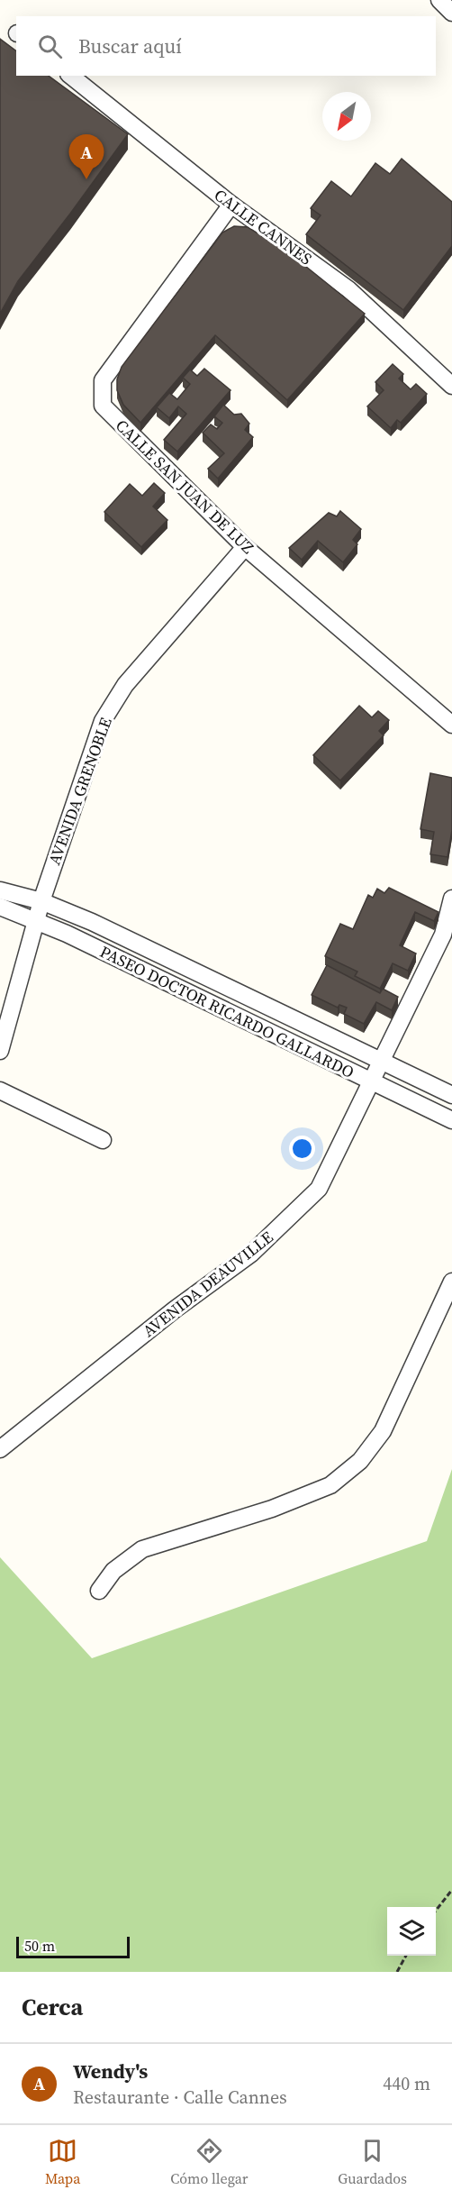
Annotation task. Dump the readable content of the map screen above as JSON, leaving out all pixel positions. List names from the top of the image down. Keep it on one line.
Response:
{"streets":{"street":["CALLE CANNES","CALLE SAN JUAN DE LUZ","AVENIDA GRENOBLE","PASEO DOCTOR RICARDO GALLARDO","AVENIDA DEAUVILLE"]},"crossings":[["CALLE CANNES","CALLE SAN JUAN DE LUZ"],["CALLE SAN JUAN DE LUZ","AVENIDA GRENOBLE"],["AVENIDA GRENOBLE","PASEO DOCTOR RICARDO GALLARDO"],["PASEO DOCTOR RICARDO GALLARDO","AVENIDA DEAUVILLE"]],"scale_bar":"50 m","north":"bottom left","page":{"search":"Buscar aquí","pins":"A","scale":"50 m","heading":"Cerca","list":[{"mark":"A","name":"Wendy's","note":"Restaurante · Calle Cannes","value":"440 m"}],"nav":["Mapa","Cómo llegar","Guardados"]}}
